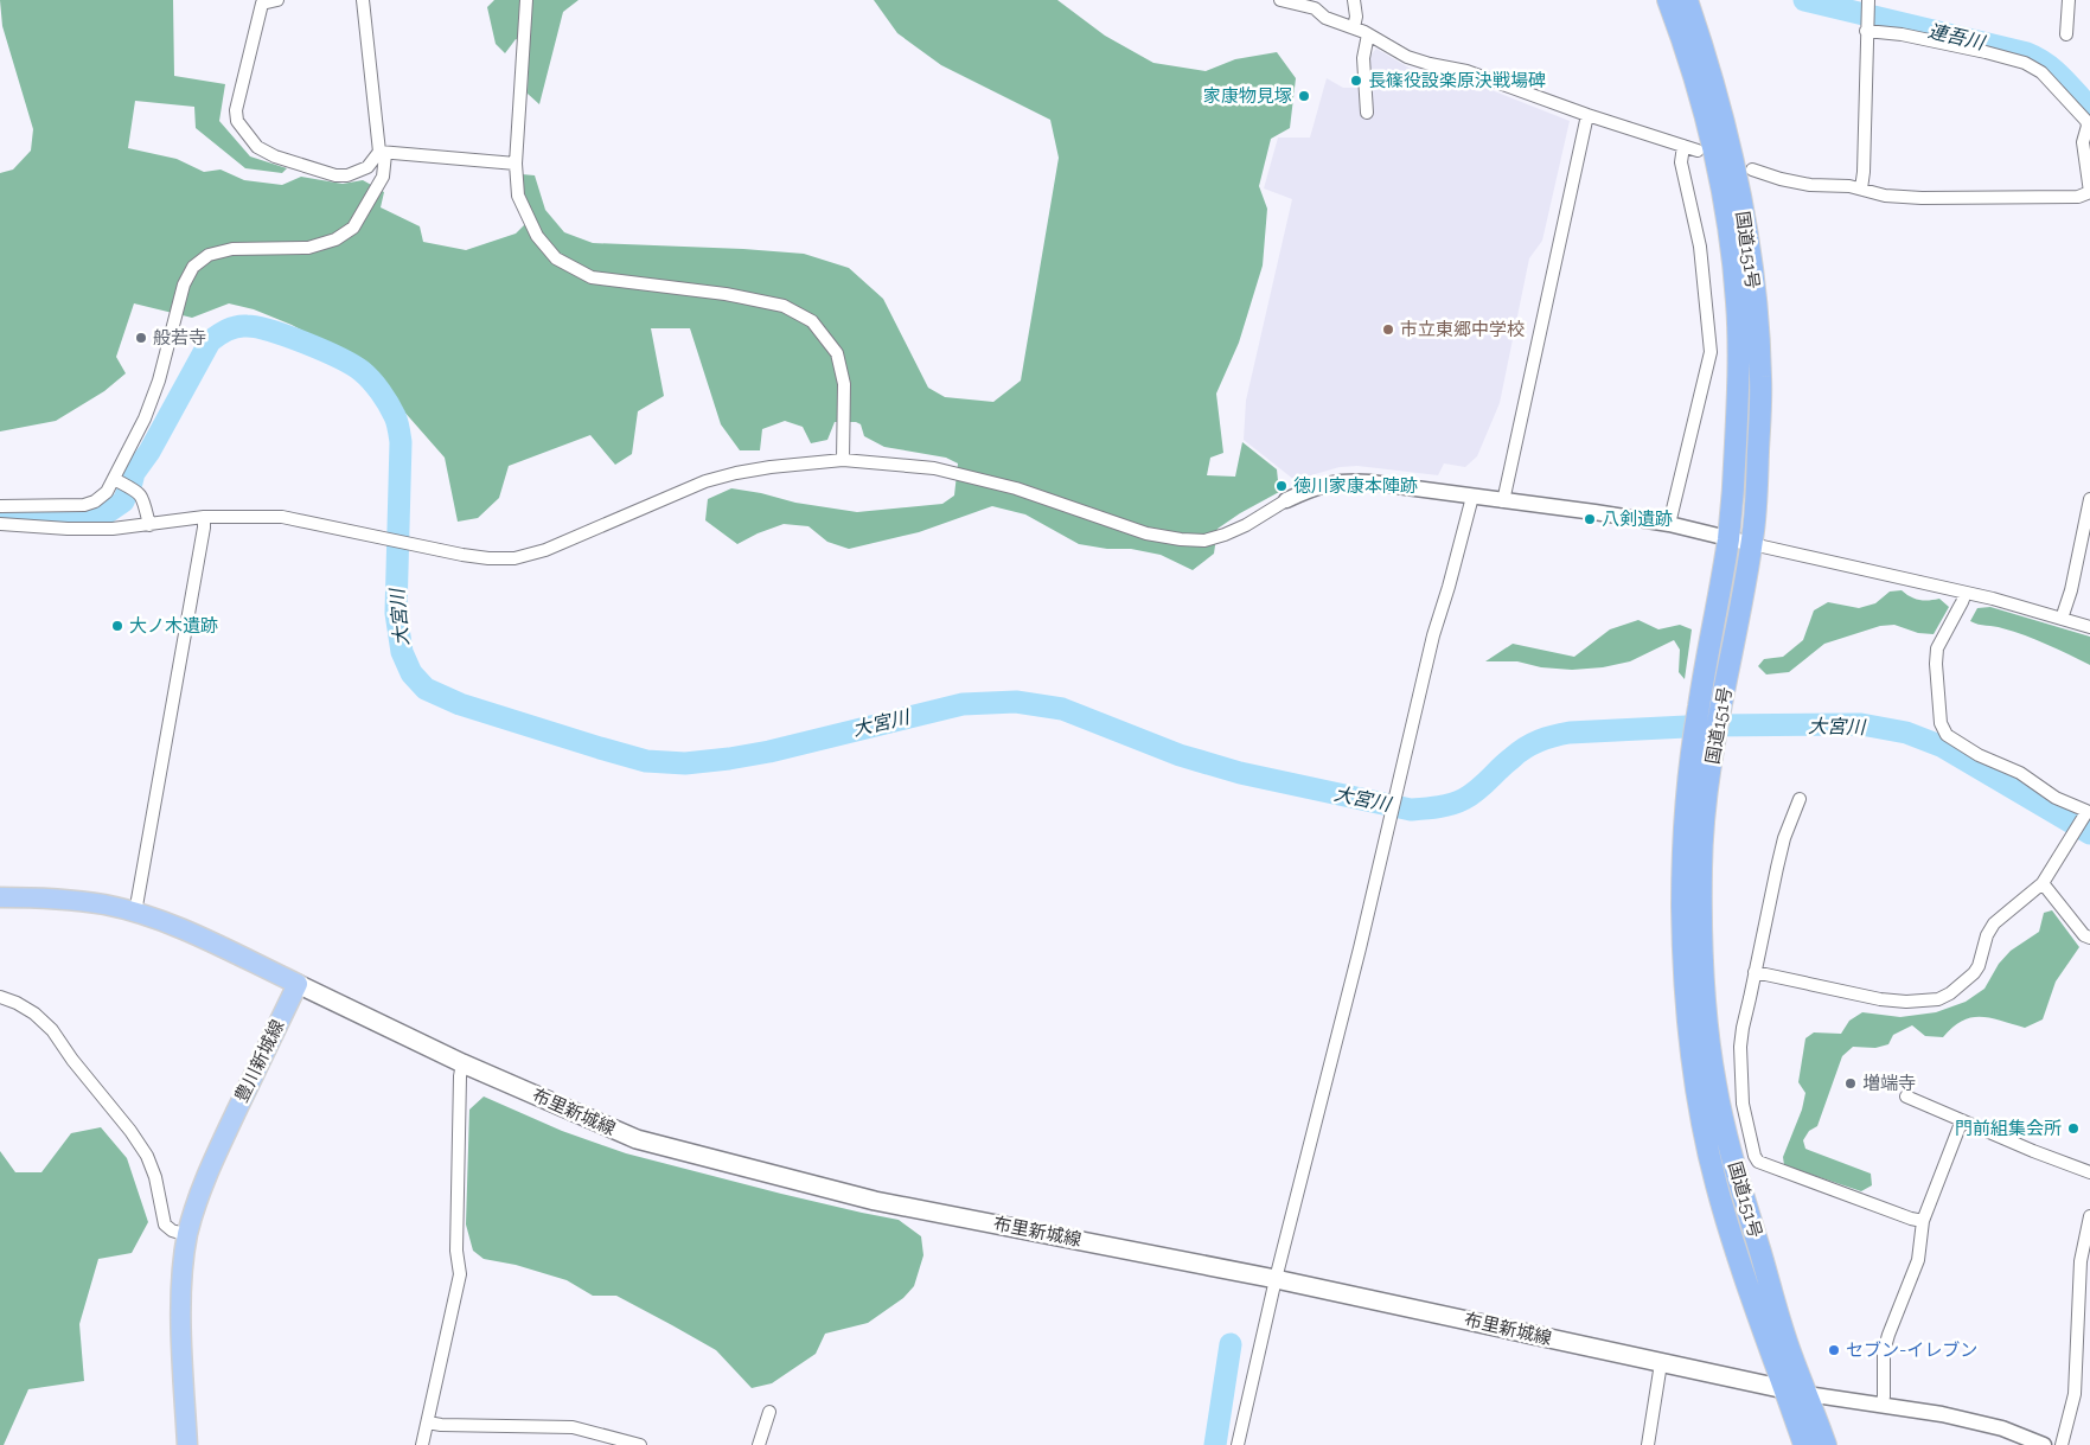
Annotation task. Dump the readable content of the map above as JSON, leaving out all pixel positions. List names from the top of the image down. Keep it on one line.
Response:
{"streets":{"highway":["国道151号"],"main road":["豊川新城線","布里新城線"]},"crossings":[["国道151号","布里新城線"],["豊川新城線","布里新城線"]],"water":["連吾川","大宮川"],"places":["長篠役設楽原決戦場碑","家康物見塚","市立東郷中学校","般若寺","徳川家康本陣跡","八剣遺跡","大ノ木遺跡","増端寺","門前組集会所","セブン-イレブン"]}
